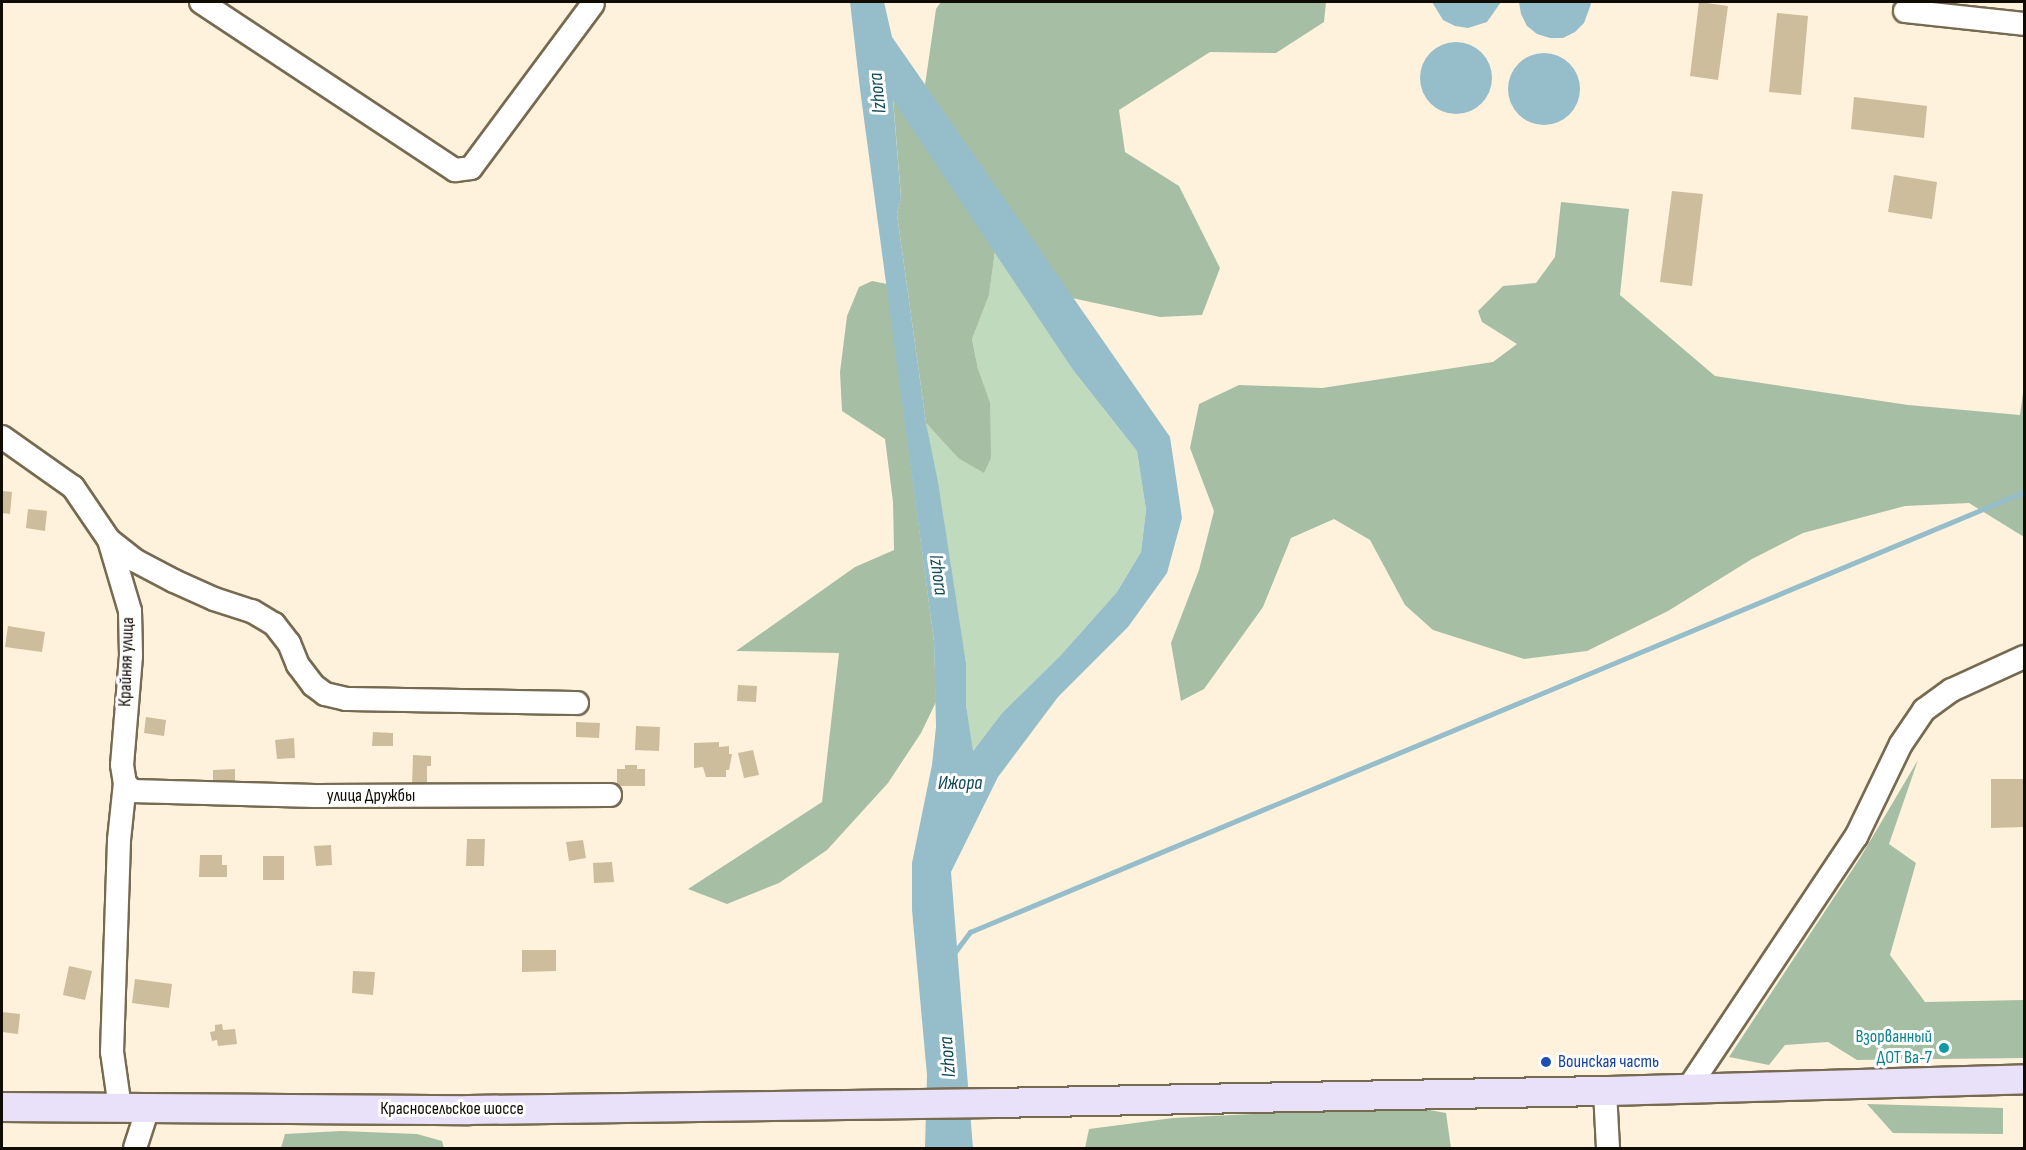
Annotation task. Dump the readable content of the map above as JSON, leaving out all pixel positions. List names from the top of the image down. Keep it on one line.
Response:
{"streets":{"main road":["Красносельское шоссе"],"street":["Крайняя улица","улица Дружбы"]},"crossings":[["Крайняя улица","улица Дружбы"],["Крайняя улица","Красносельское шоссе"]],"water":["Izhora","Ижора"],"places":["Взорванный ДОТ Ва-7","Воинская часть"]}
